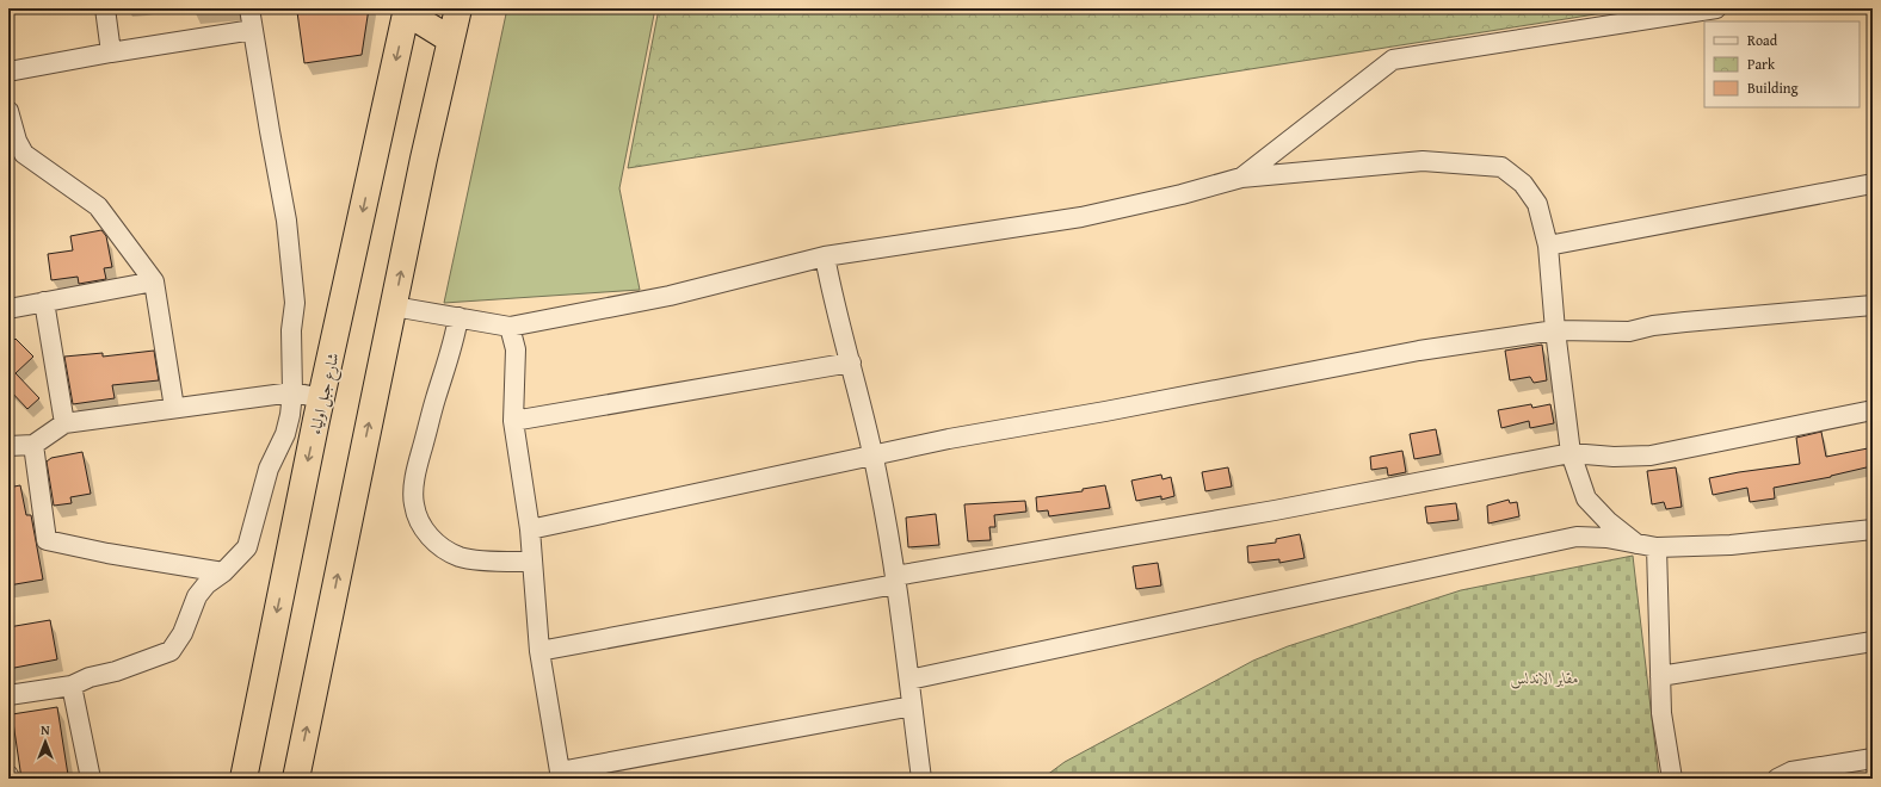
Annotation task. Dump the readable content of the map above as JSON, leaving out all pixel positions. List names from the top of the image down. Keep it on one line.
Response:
{"streets":{"highway":["شارع جبل اولياء"]},"parks":["مقابر الاندلس"],"legend":["Road","Park","Building"],"north":"top"}
